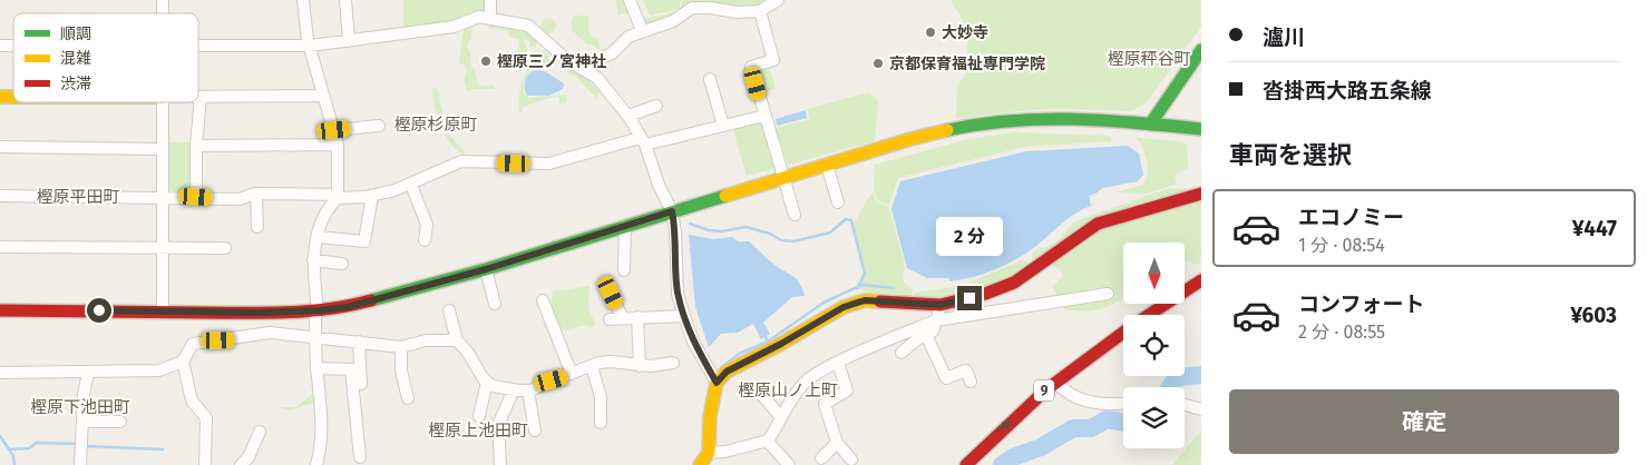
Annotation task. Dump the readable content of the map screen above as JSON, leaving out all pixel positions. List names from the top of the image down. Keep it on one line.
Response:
{"streets":{"main road":["9"]},"districts":["樫原秤谷町","樫原杉原町","樫原平田町","樫原山ノ上町","樫原下池田町","樫原上池田町"],"places":["大妙寺","樫原三ノ宮神社","京都保育福祉専門学院"],"legend":["順調","混雑","渋滞"],"north":"bottom","page":{"banner":["瀘川","沓掛西大路五条線"],"heading":"車両を選択","list":[{"name":"エコノミー","note":"1 分 · 08:54","value":"¥447"},{"name":"コンフォート","note":"2 分 · 08:55","value":"¥603"}],"bubble":"2 分","buttons":"確定"}}
